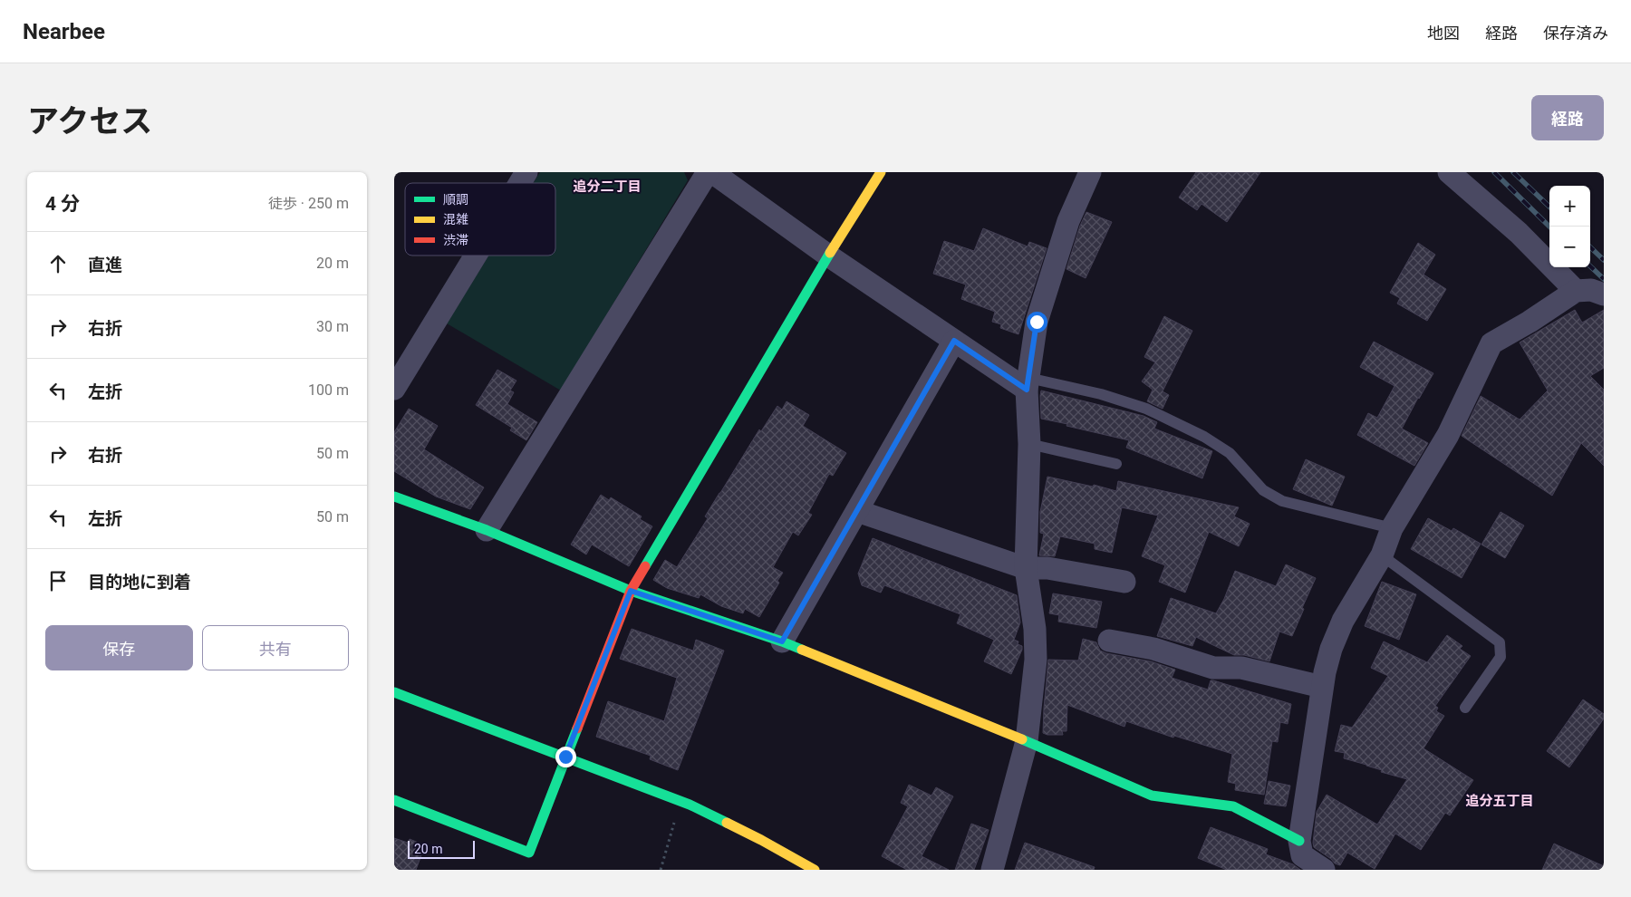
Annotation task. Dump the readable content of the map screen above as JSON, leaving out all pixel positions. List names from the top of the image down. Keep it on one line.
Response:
{"districts":["追分二丁目","追分五丁目"],"legend":["順調","混雑","渋滞"],"scale_bar":"20 m","page":{"header":"Nearbee","nav":["地図","経路","保存済み"],"title":"アクセス","buttons":["経路",["保存","共有"]],"heading":["4 分","徒歩 · 250 m"],"map_buttons":["+","−"],"list":[["直進","20 m"],["右折","30 m"],["左折","100 m"],["右折","50 m"],["左折","50 m"],"目的地に到着"],"scale":"20 m"}}
